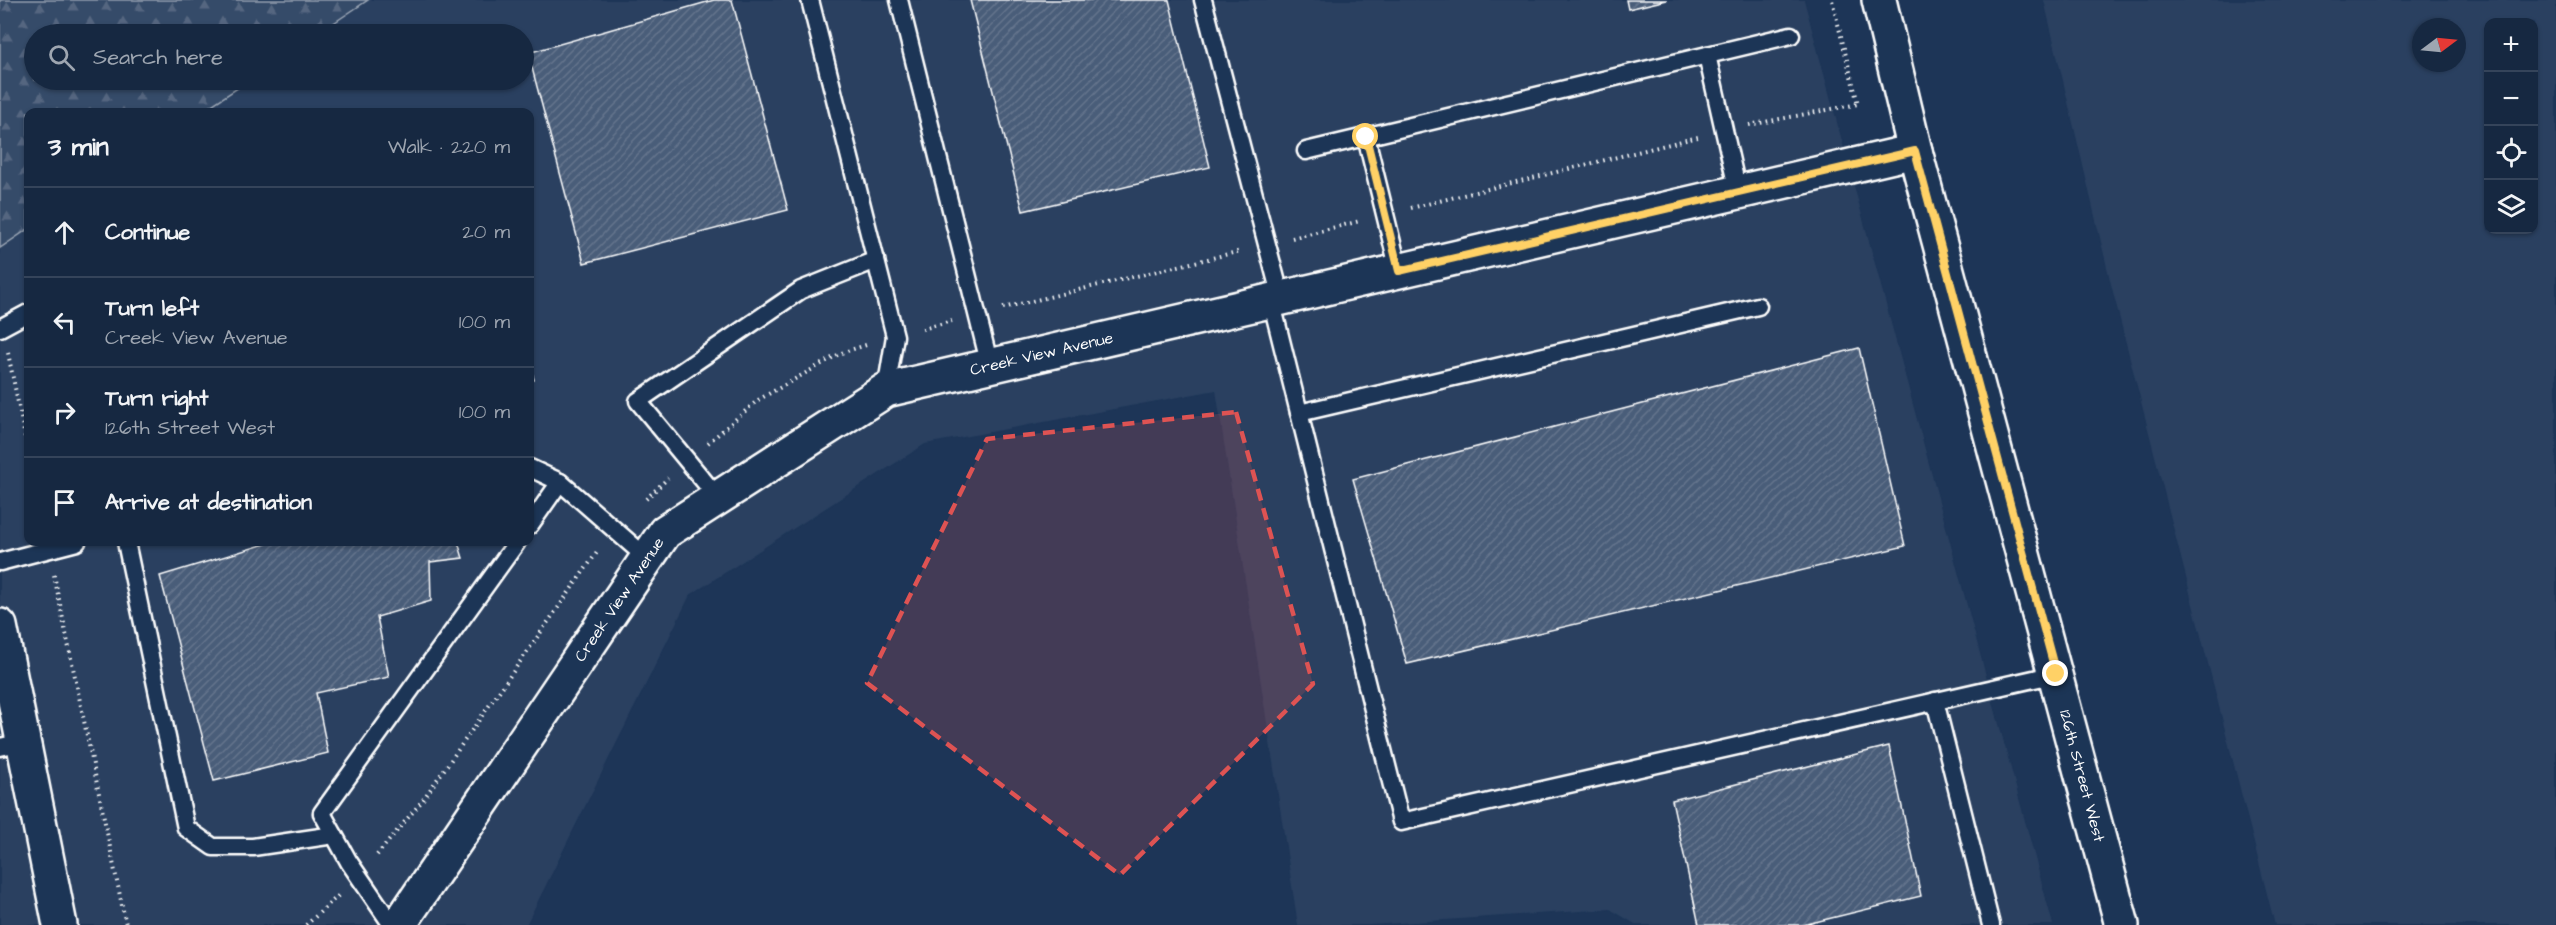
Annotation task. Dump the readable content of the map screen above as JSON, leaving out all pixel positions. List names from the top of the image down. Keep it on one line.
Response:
{"streets":{"street":["Creek View Avenue","126th Street West"]},"crossings":[["Creek View Avenue","126th Street West"]],"north":"right","page":{"map_buttons":["+","−"],"search":"Search here","heading":["3 min","Walk · 220 m"],"list":[["Continue","20 m"],["Turn left","Creek View Avenue","100 m"],["Turn right","126th Street West","100 m"],"Arrive at destination"]}}
